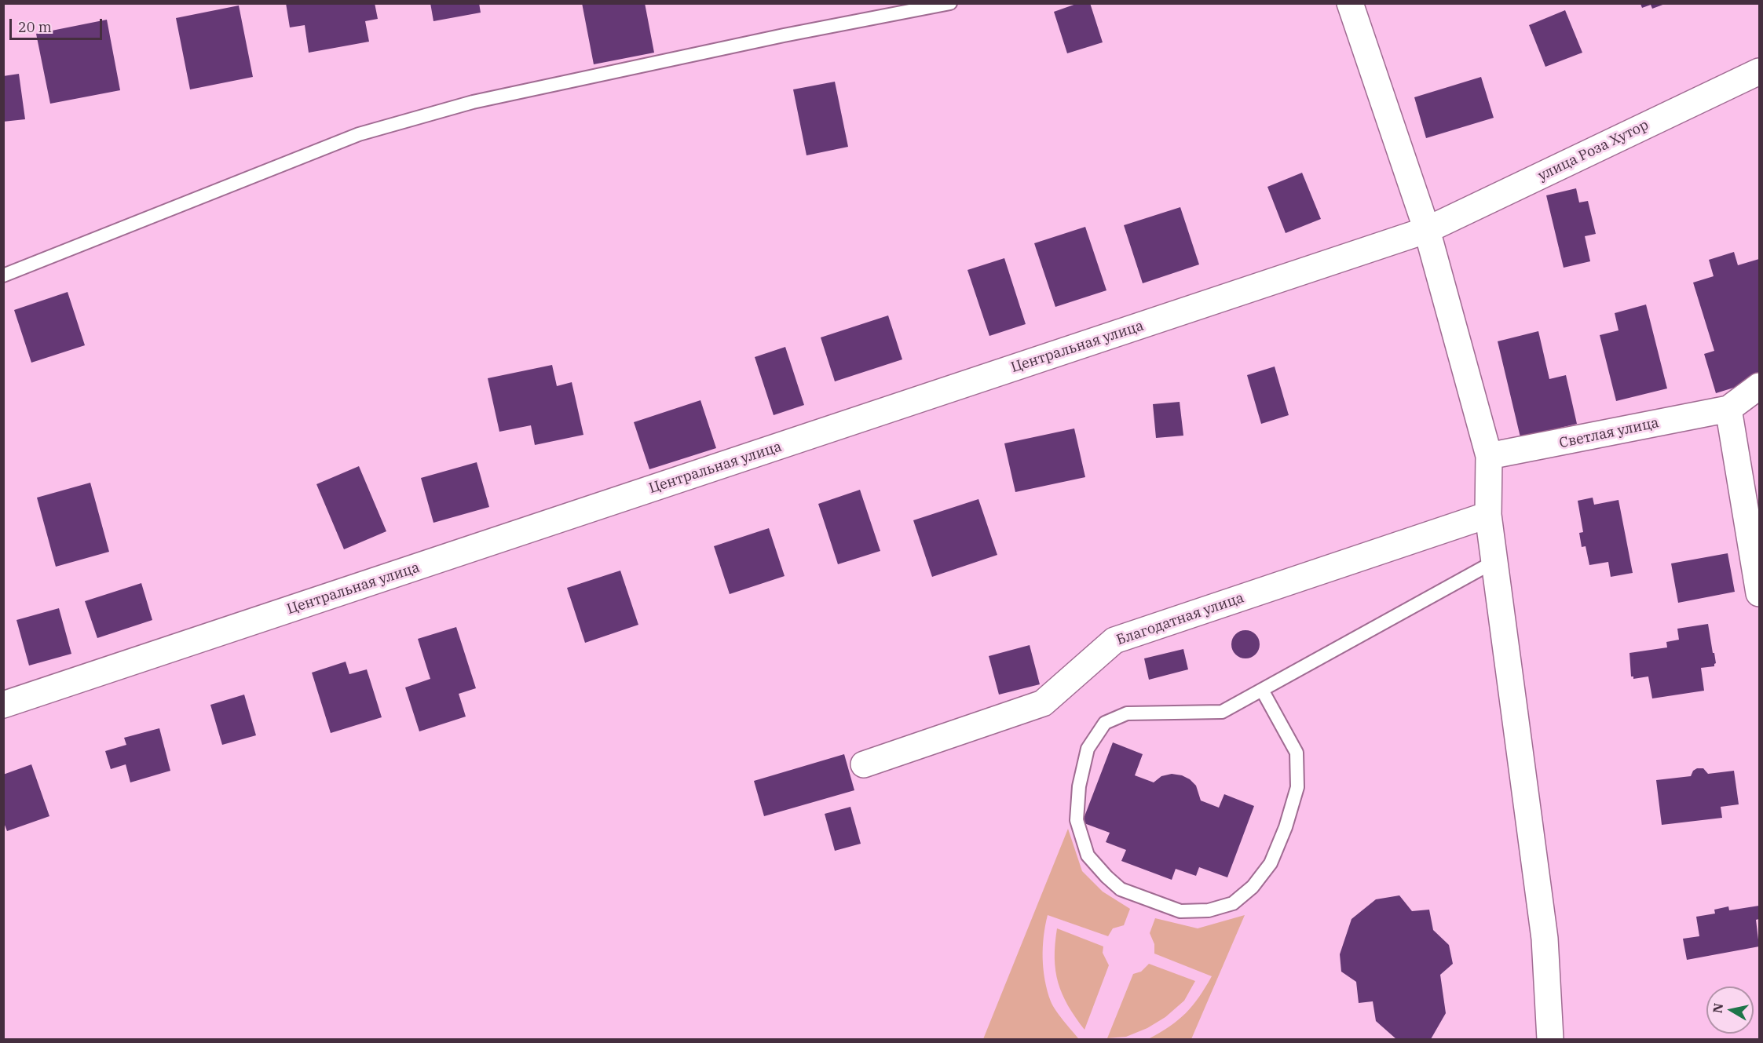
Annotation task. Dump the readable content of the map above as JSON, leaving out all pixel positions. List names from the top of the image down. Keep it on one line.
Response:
{"streets":{"street":["улица Роза Хутор","Центральная улица","Светлая улица","Благодатная улица"]},"crossings":[["улица Роза Хутор","Центральная улица"]],"scale_bar":"20 m","north":"left"}
